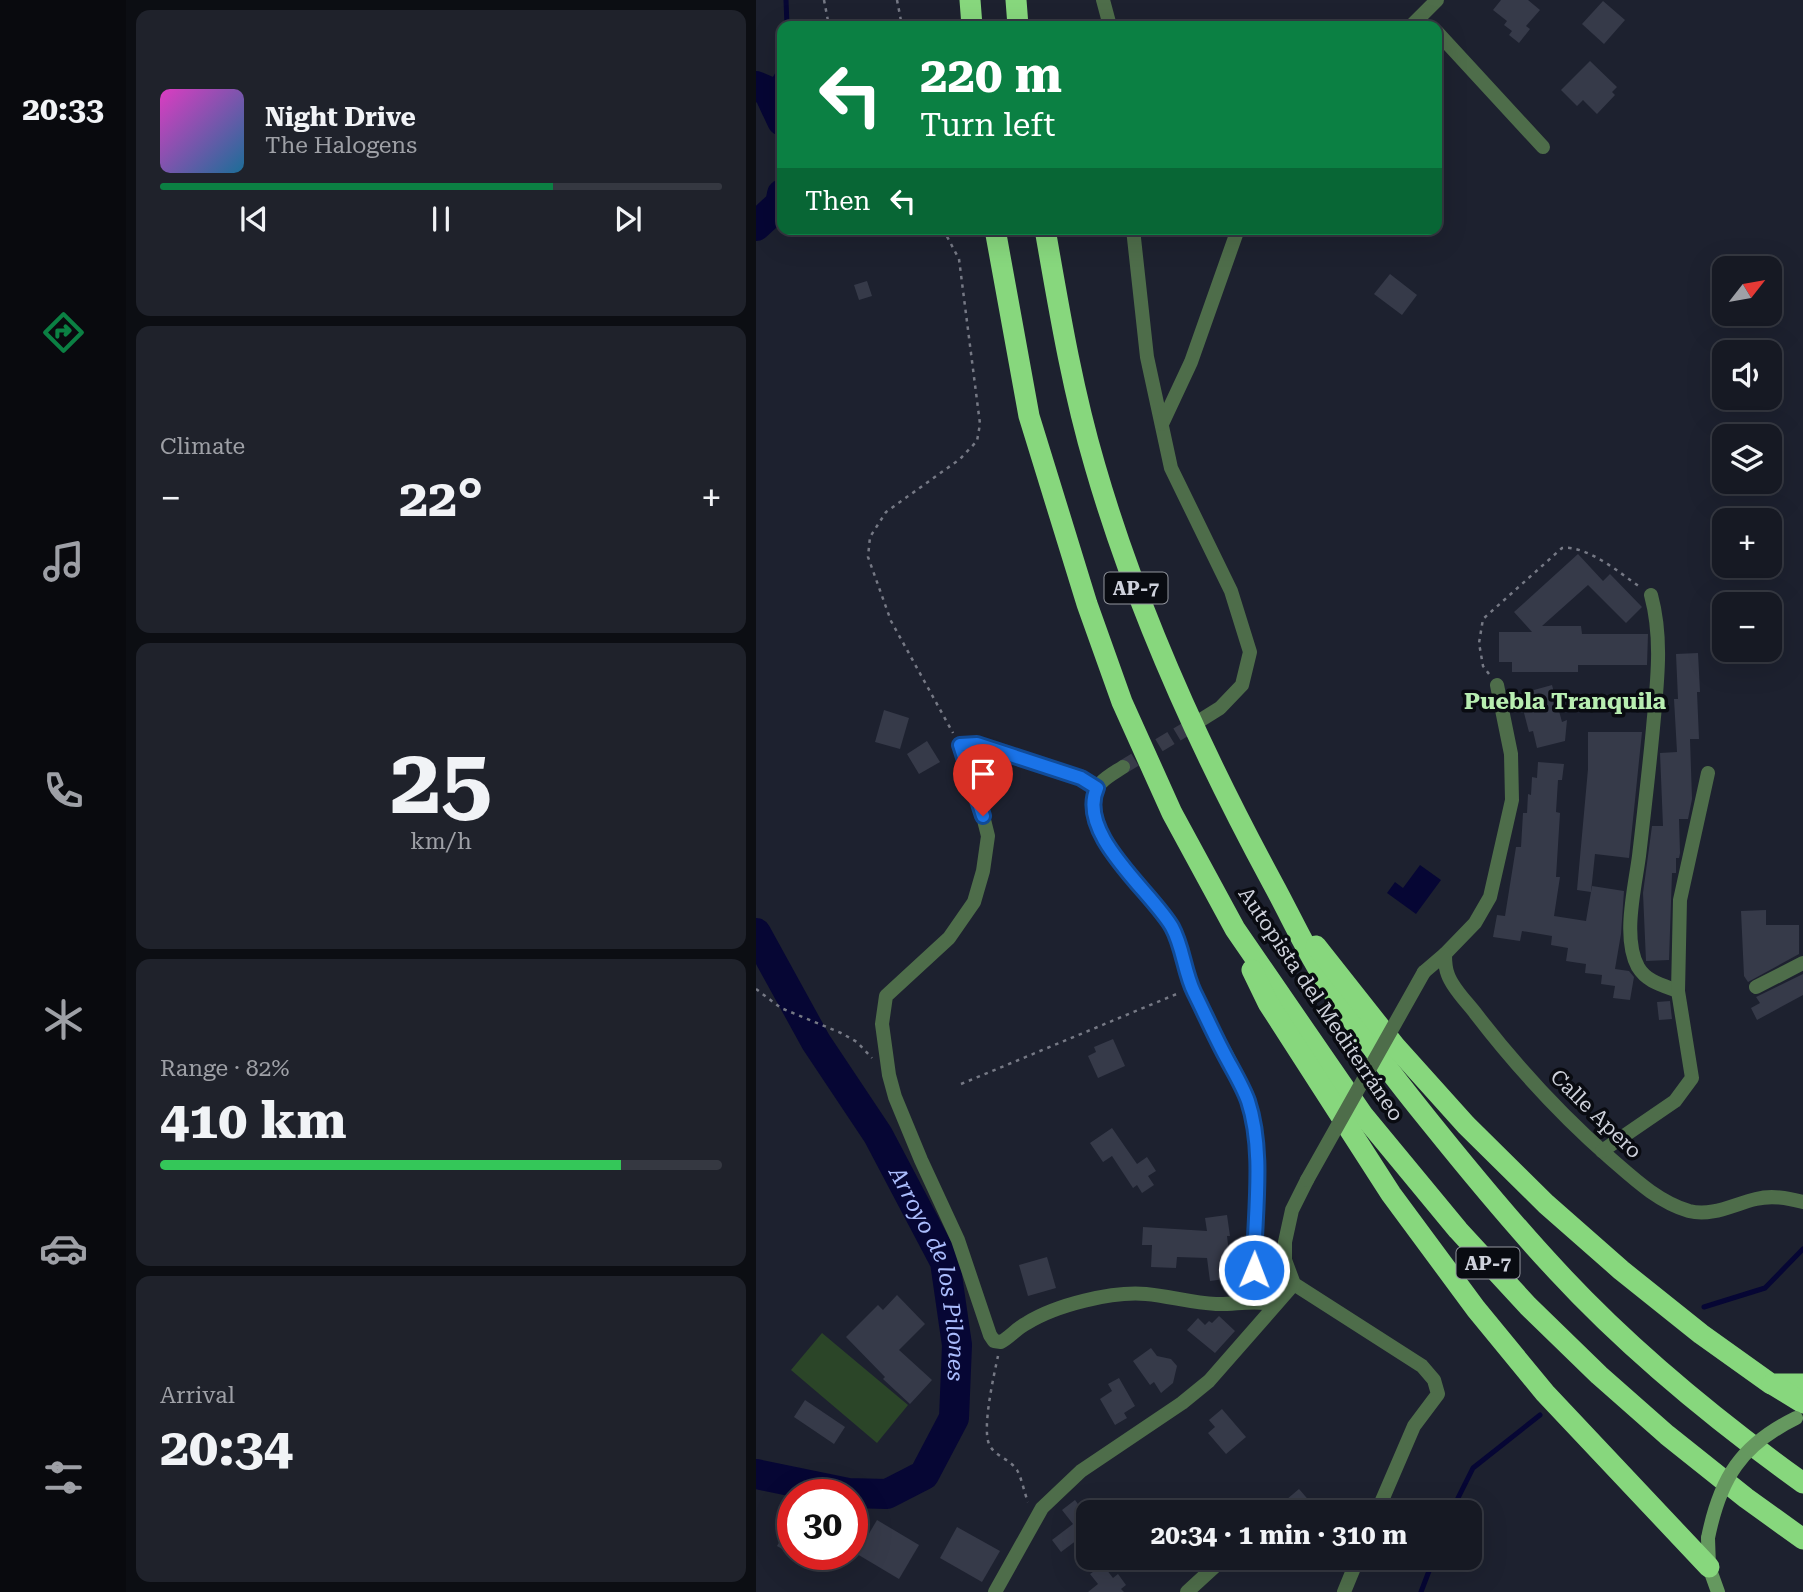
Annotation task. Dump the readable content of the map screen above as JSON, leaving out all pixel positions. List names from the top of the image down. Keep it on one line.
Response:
{"streets":{"highway":["AP-7","Autopista del Mediterráneo"],"street":["Calle Apero"]},"districts":["Puebla Tranquila"],"water":["Arroyo de los Pilones"],"north":"top right","page":{"tabs":"20:33","turn":["220 m","Turn left"],"song":["Night Drive","The Halogens"],"then":"Then","map_buttons":["+","−"],"tile":["Climate",["25","km/h"],["Range · 82%","410 km"],["Arrival","20:34"]],"heat":["−","22°","+"],"limit":"30","trip":"20:34 · 1 min · 310 m"}}
